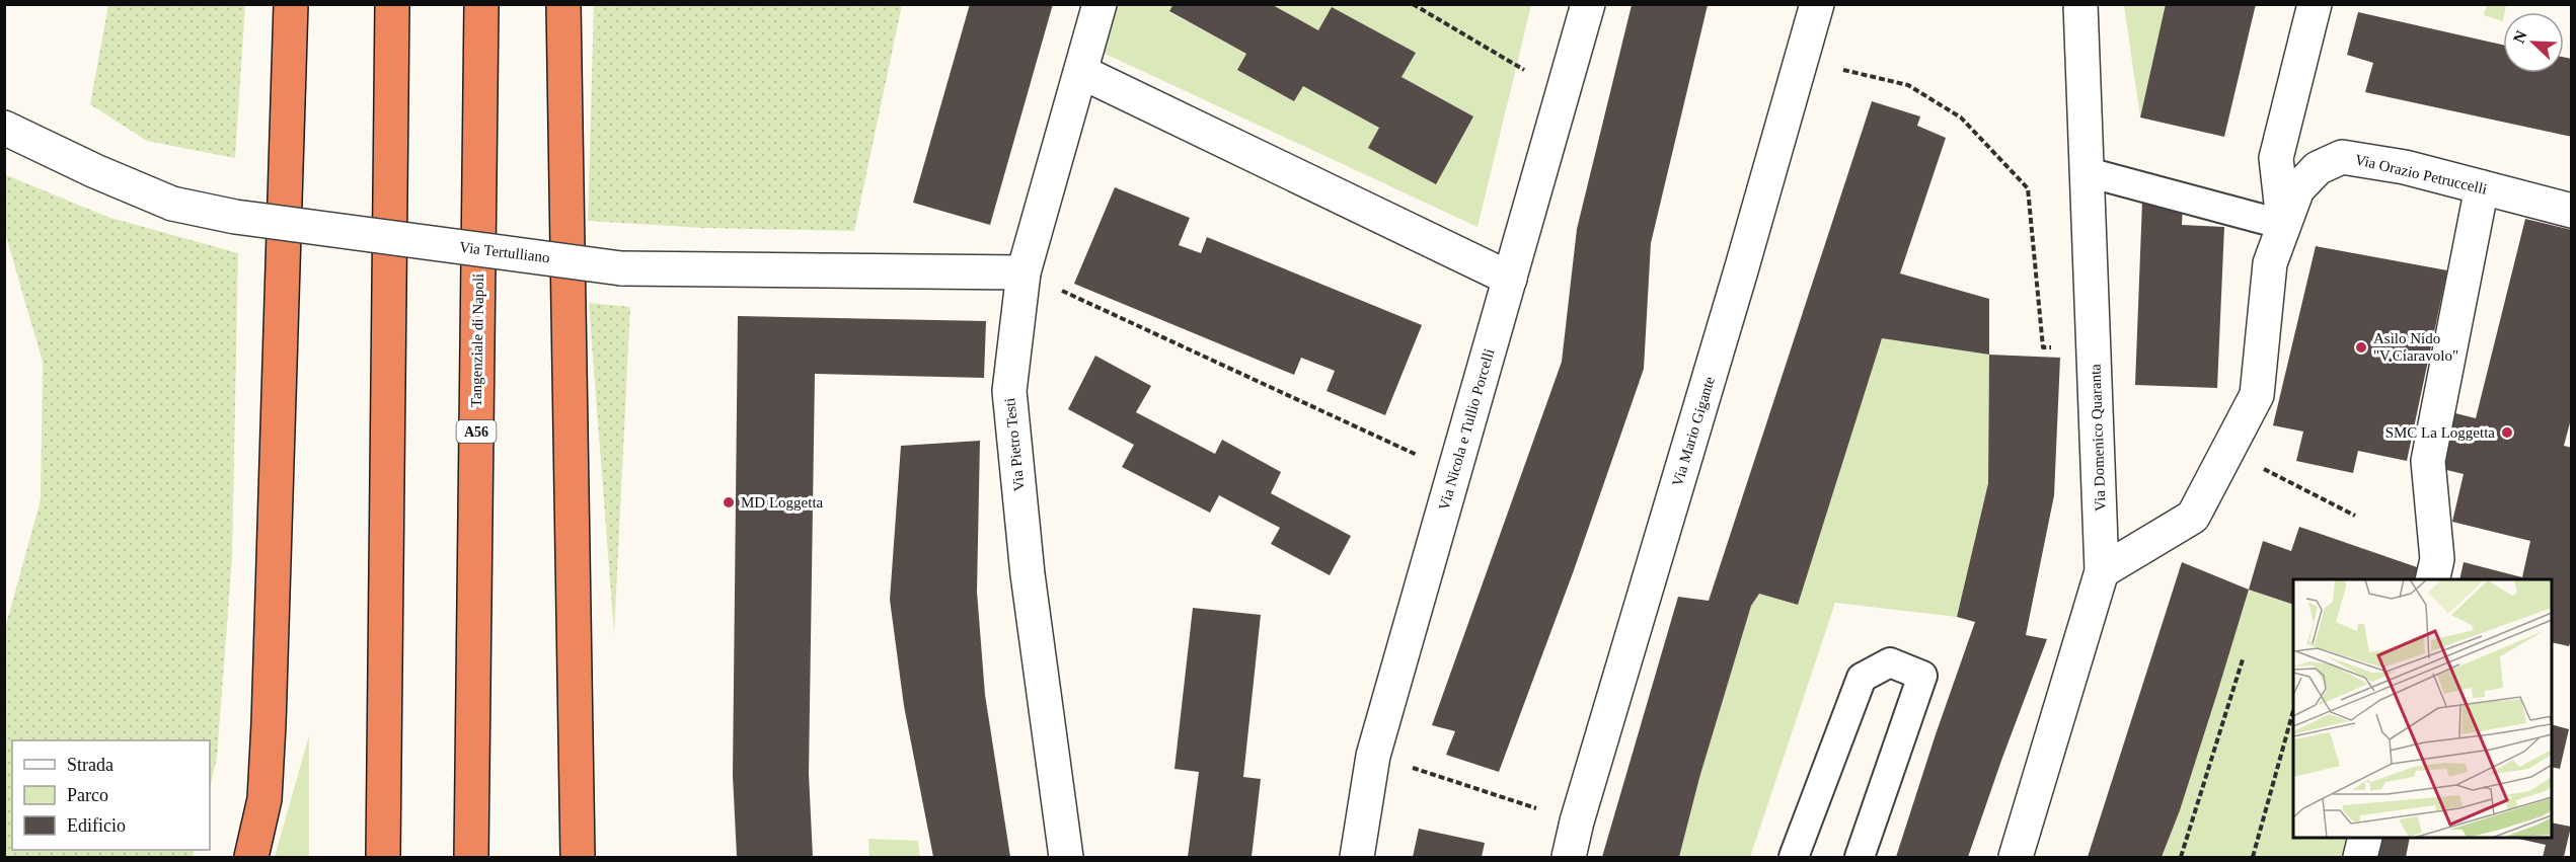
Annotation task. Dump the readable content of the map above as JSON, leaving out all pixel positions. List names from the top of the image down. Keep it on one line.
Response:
{"streets":{"highway":["Tangenziale di Napoli","A56"],"street":["Via Orazio Petruccelli","Via Tertulliano","Via Nicola e Tullio Porcelli","Via Mario Gigante","Via Domenico Quaranta","Via Pietro Testi"]},"crossings":[["Via Orazio Petruccelli","Via Domenico Quaranta"],["Via Tertulliano","Via Pietro Testi"]],"places":["Asilo Nido \"V.Ciaravolo\"","SMC La Loggetta","MD Loggetta"],"legend":["Strada","Parco","Edificio"],"north":"top left"}
